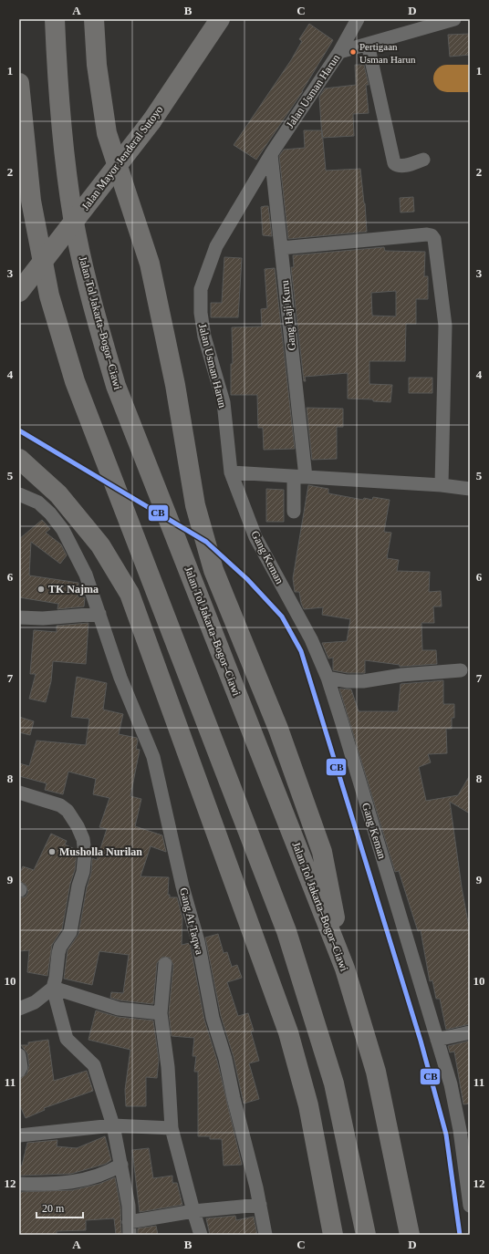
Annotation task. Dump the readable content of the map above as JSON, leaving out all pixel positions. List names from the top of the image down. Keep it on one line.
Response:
{"streets":{"highway":["Jalan Mayor Jenderal Sutoyo","Jalan Tol Jakarta–Bogor–Ciawi"],"street":["Jalan Usman Harun","Gang Haji Kuru","Gang Keman","Gang At Taqwa"]},"crossings":[["Jalan Usman Harun","Gang Haji Kuru"],["Jalan Usman Harun","Gang Keman"]],"places":["Pertigaan Usman Harun","TK Najma","Musholla Nurilan"],"lines":["transit line CB"],"scale_bar":"20 m","grid":{"columns":["A","B","C","D"],"rows":["1","2","3","4","5","6","7","8","9","10","11","12"]}}
